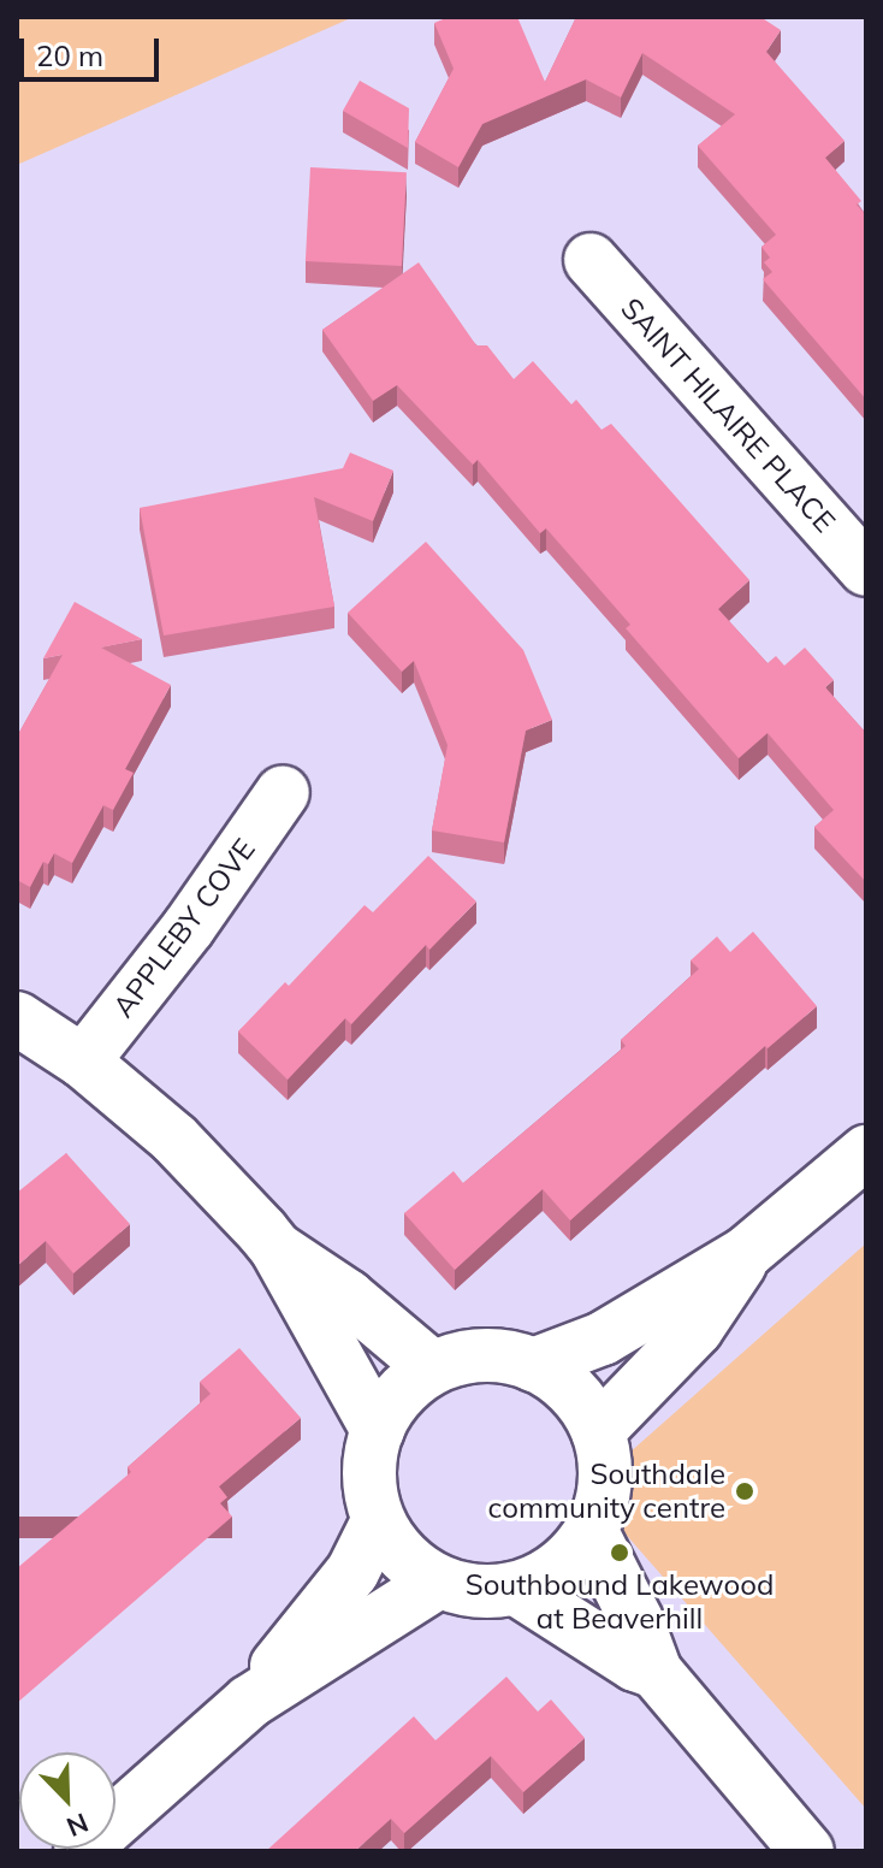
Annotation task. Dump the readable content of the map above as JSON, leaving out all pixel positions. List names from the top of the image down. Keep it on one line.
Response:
{"streets":{"street":["SAINT HILAIRE PLACE","APPLEBY COVE"]},"places":["Southdale community centre","Southbound Lakewood at Beaverhill"],"scale_bar":"20 m","north":"bottom right"}
